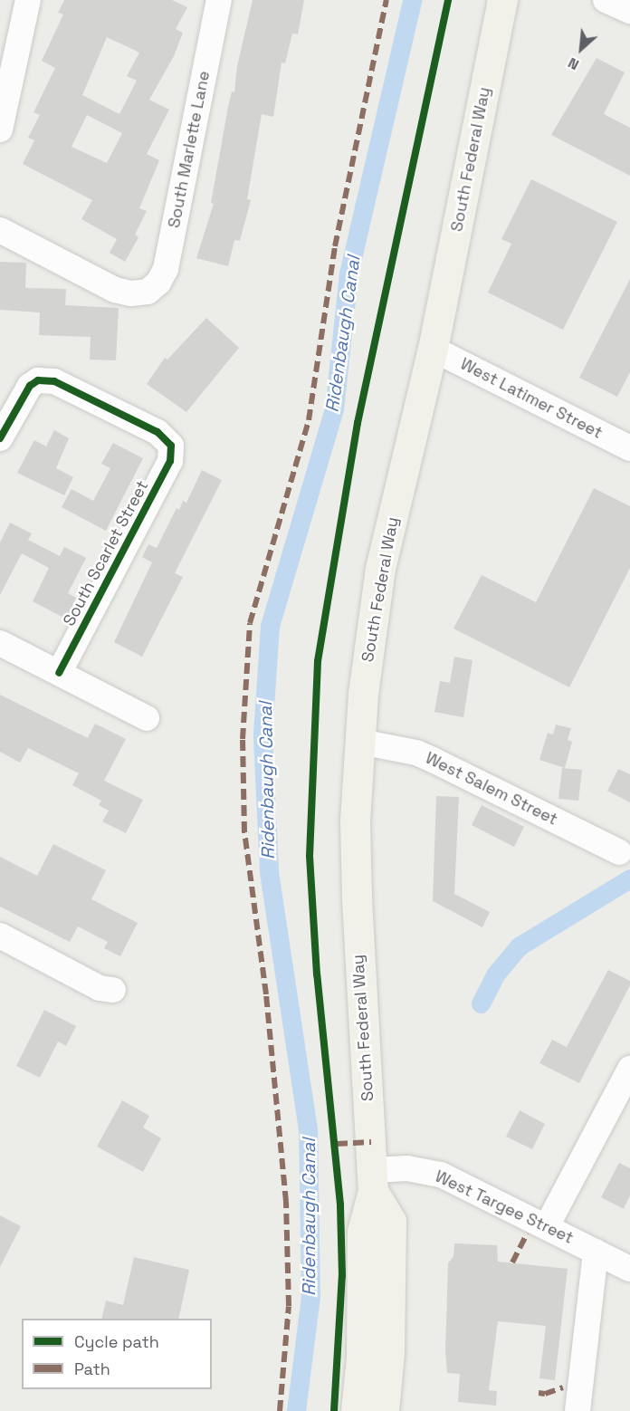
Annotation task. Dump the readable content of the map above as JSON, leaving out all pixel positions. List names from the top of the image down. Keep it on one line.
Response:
{"streets":{"main road":["South Federal Way"],"street":["South Marlette Lane","West Latimer Street","South Scarlet Street","West Salem Street","West Targee Street"]},"crossings":[["South Federal Way","West Latimer Street"],["South Federal Way","West Salem Street"],["South Federal Way","West Targee Street"]],"water":["Ridenbaugh Canal"],"legend":["Cycle path","Path"],"north":"bottom left"}
